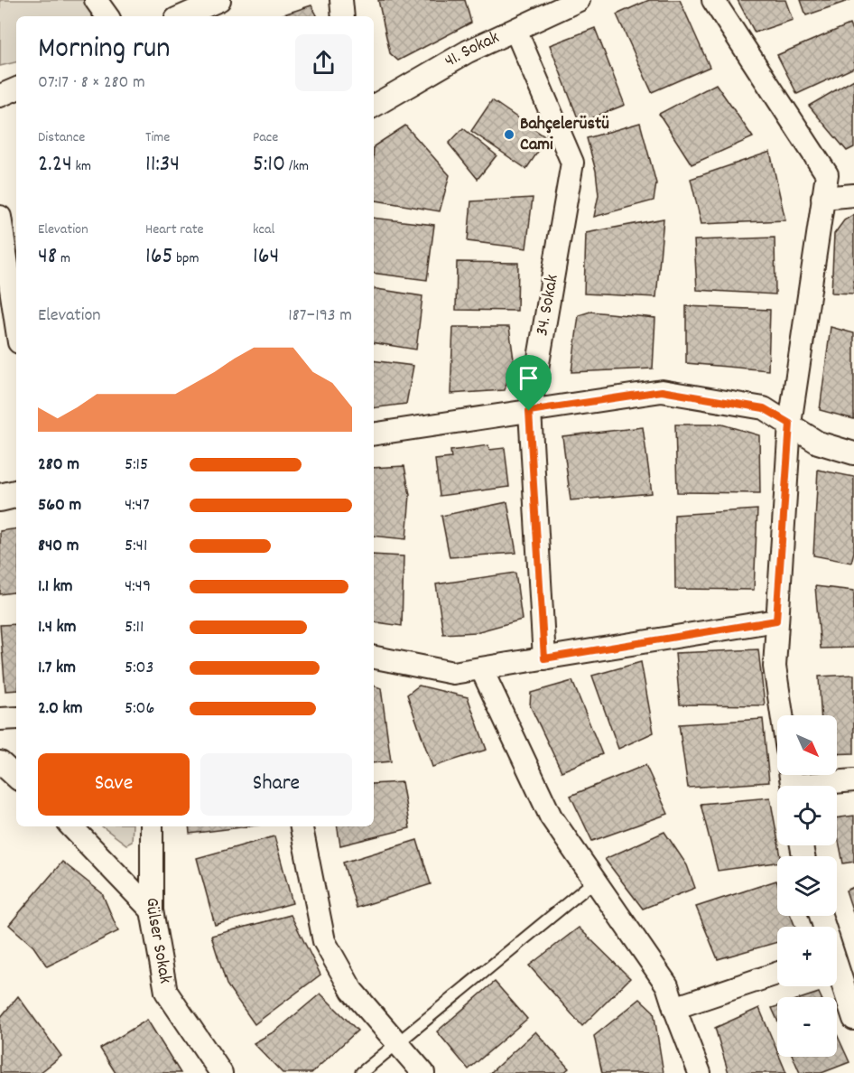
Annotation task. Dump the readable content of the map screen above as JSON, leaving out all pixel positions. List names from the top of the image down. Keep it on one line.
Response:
{"streets":{"street":["41. Sokak","34. Sokak","Gülser Sokak"]},"crossings":[["41. Sokak","34. Sokak"]],"places":["Bahçelerüstü Cami"],"north":"bottom right","page":{"heading":["Morning run","07:17 · 8 × 280 m"],"stats":[["Distance","2.24 km"],["Time","11:34"],["Pace","5:10 /km"],["Elevation","48 m"],["Heart rate","165 bpm"],["kcal","164"]],"chart":["Elevation","187–193 m"],"list":[{"name":"280 m","note":"5:15"},{"name":"560 m","note":"4:47"},{"name":"840 m","note":"5:41"},{"name":"1.1 km","note":"4:49"},{"name":"1.4 km","note":"5:11"},{"name":"1.7 km","note":"5:03"},{"name":"2.0 km","note":"5:06"}],"map_buttons":["+","−"],"buttons":["Save","Share"]}}
